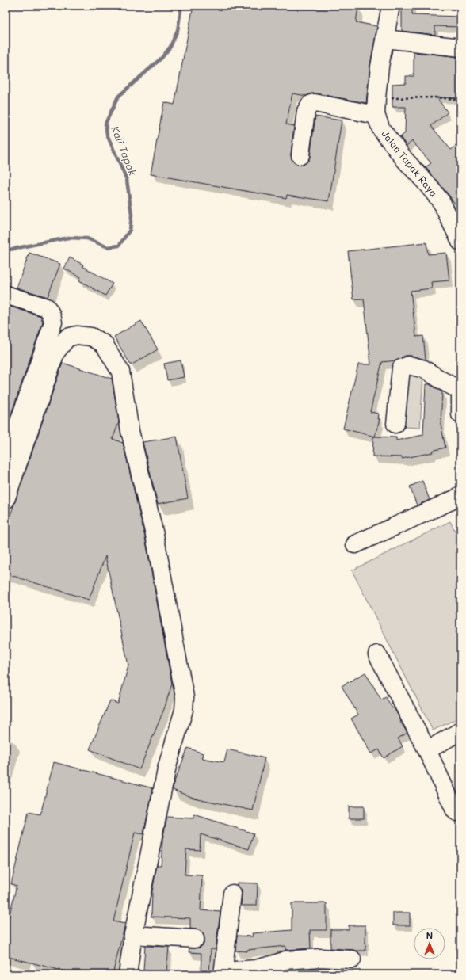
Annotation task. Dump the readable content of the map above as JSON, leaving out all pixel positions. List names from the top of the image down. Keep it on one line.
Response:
{"streets":{"street":["Jalan Tapak Raya"]},"water":["Kali Tapak"],"north":"top"}
